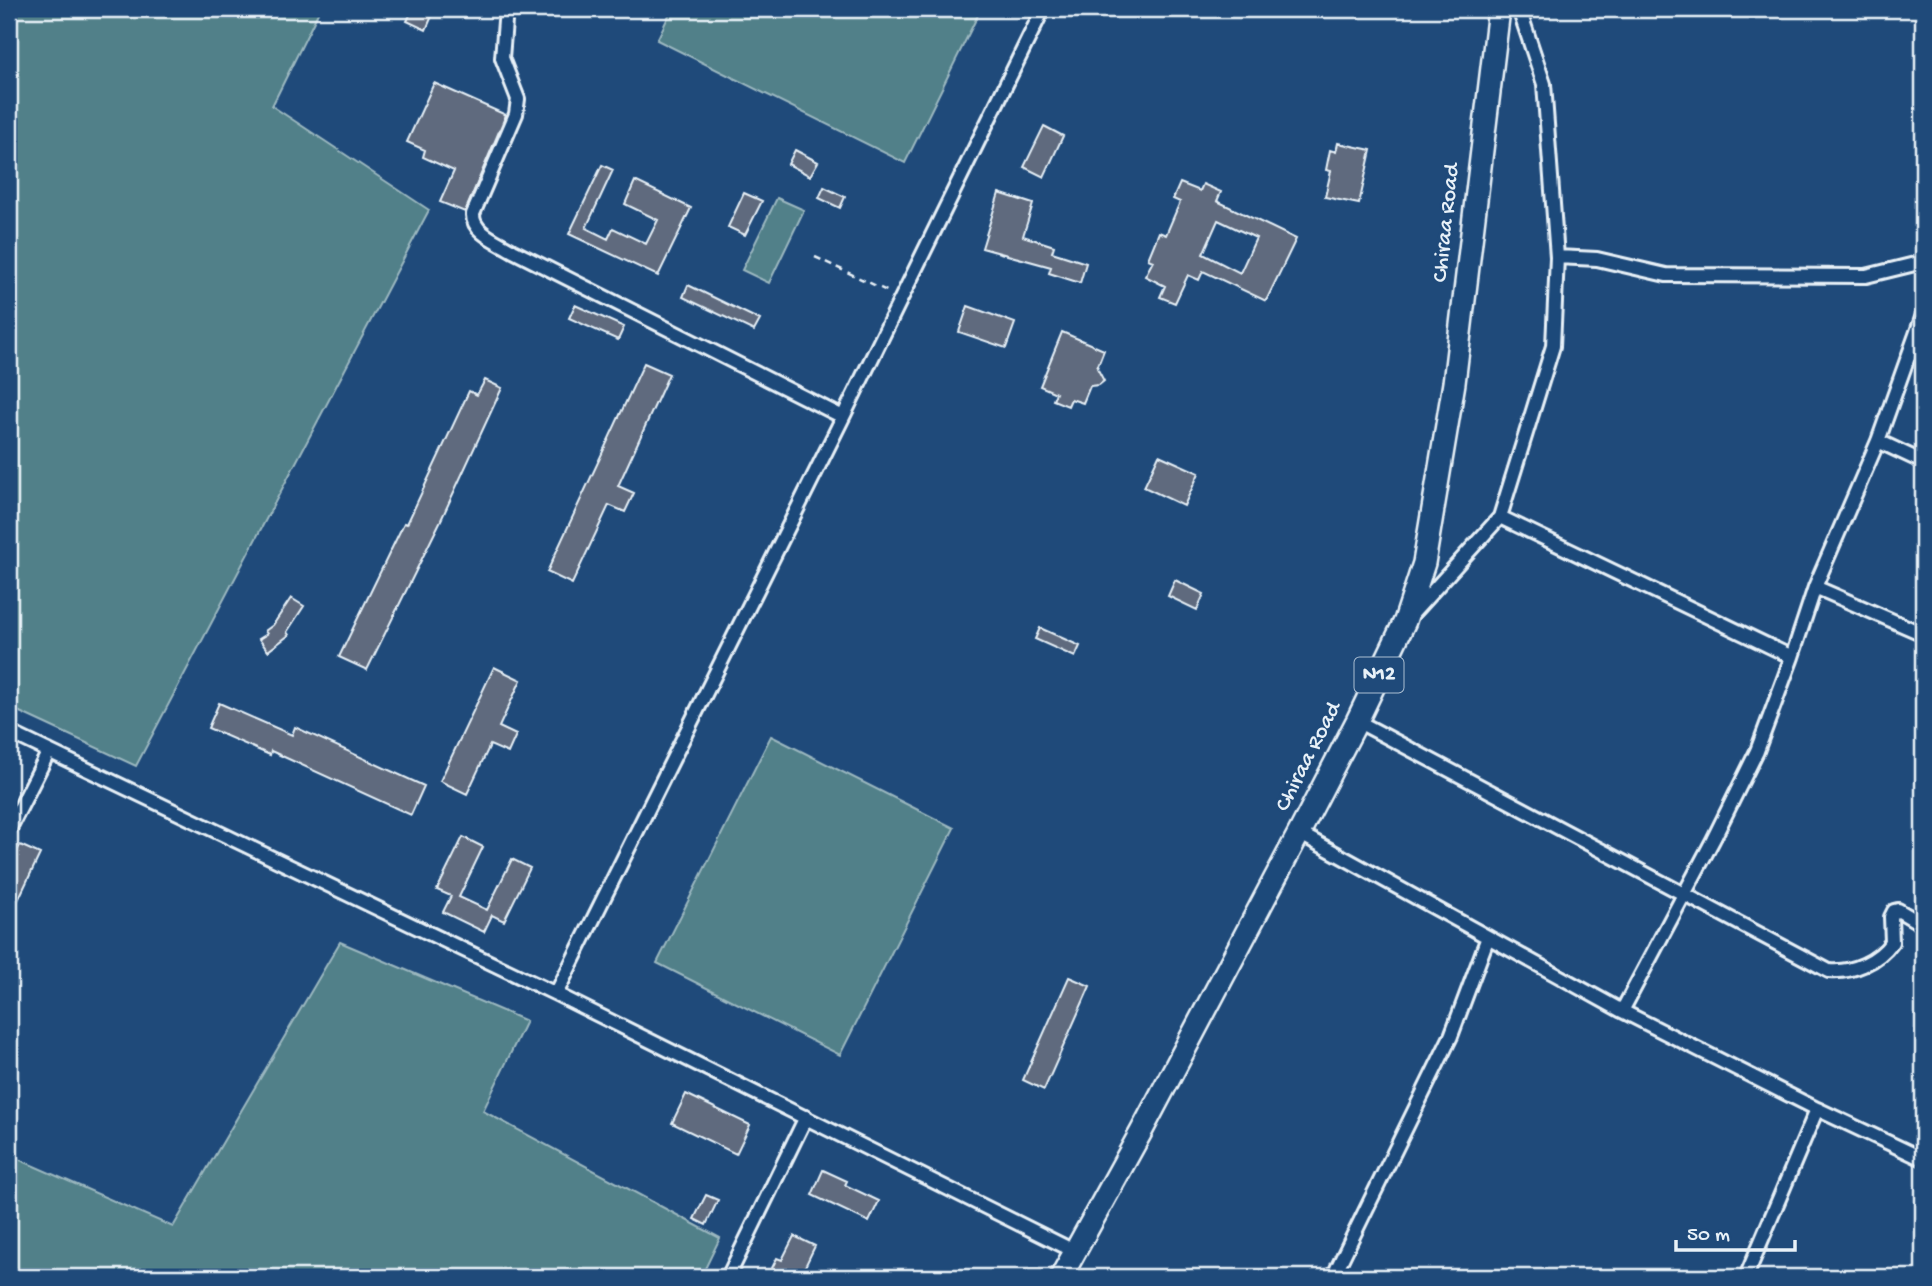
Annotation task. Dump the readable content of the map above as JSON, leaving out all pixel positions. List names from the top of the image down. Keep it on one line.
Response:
{"streets":{"highway":["Chiraa Road","N12"]},"scale_bar":"50 m"}
